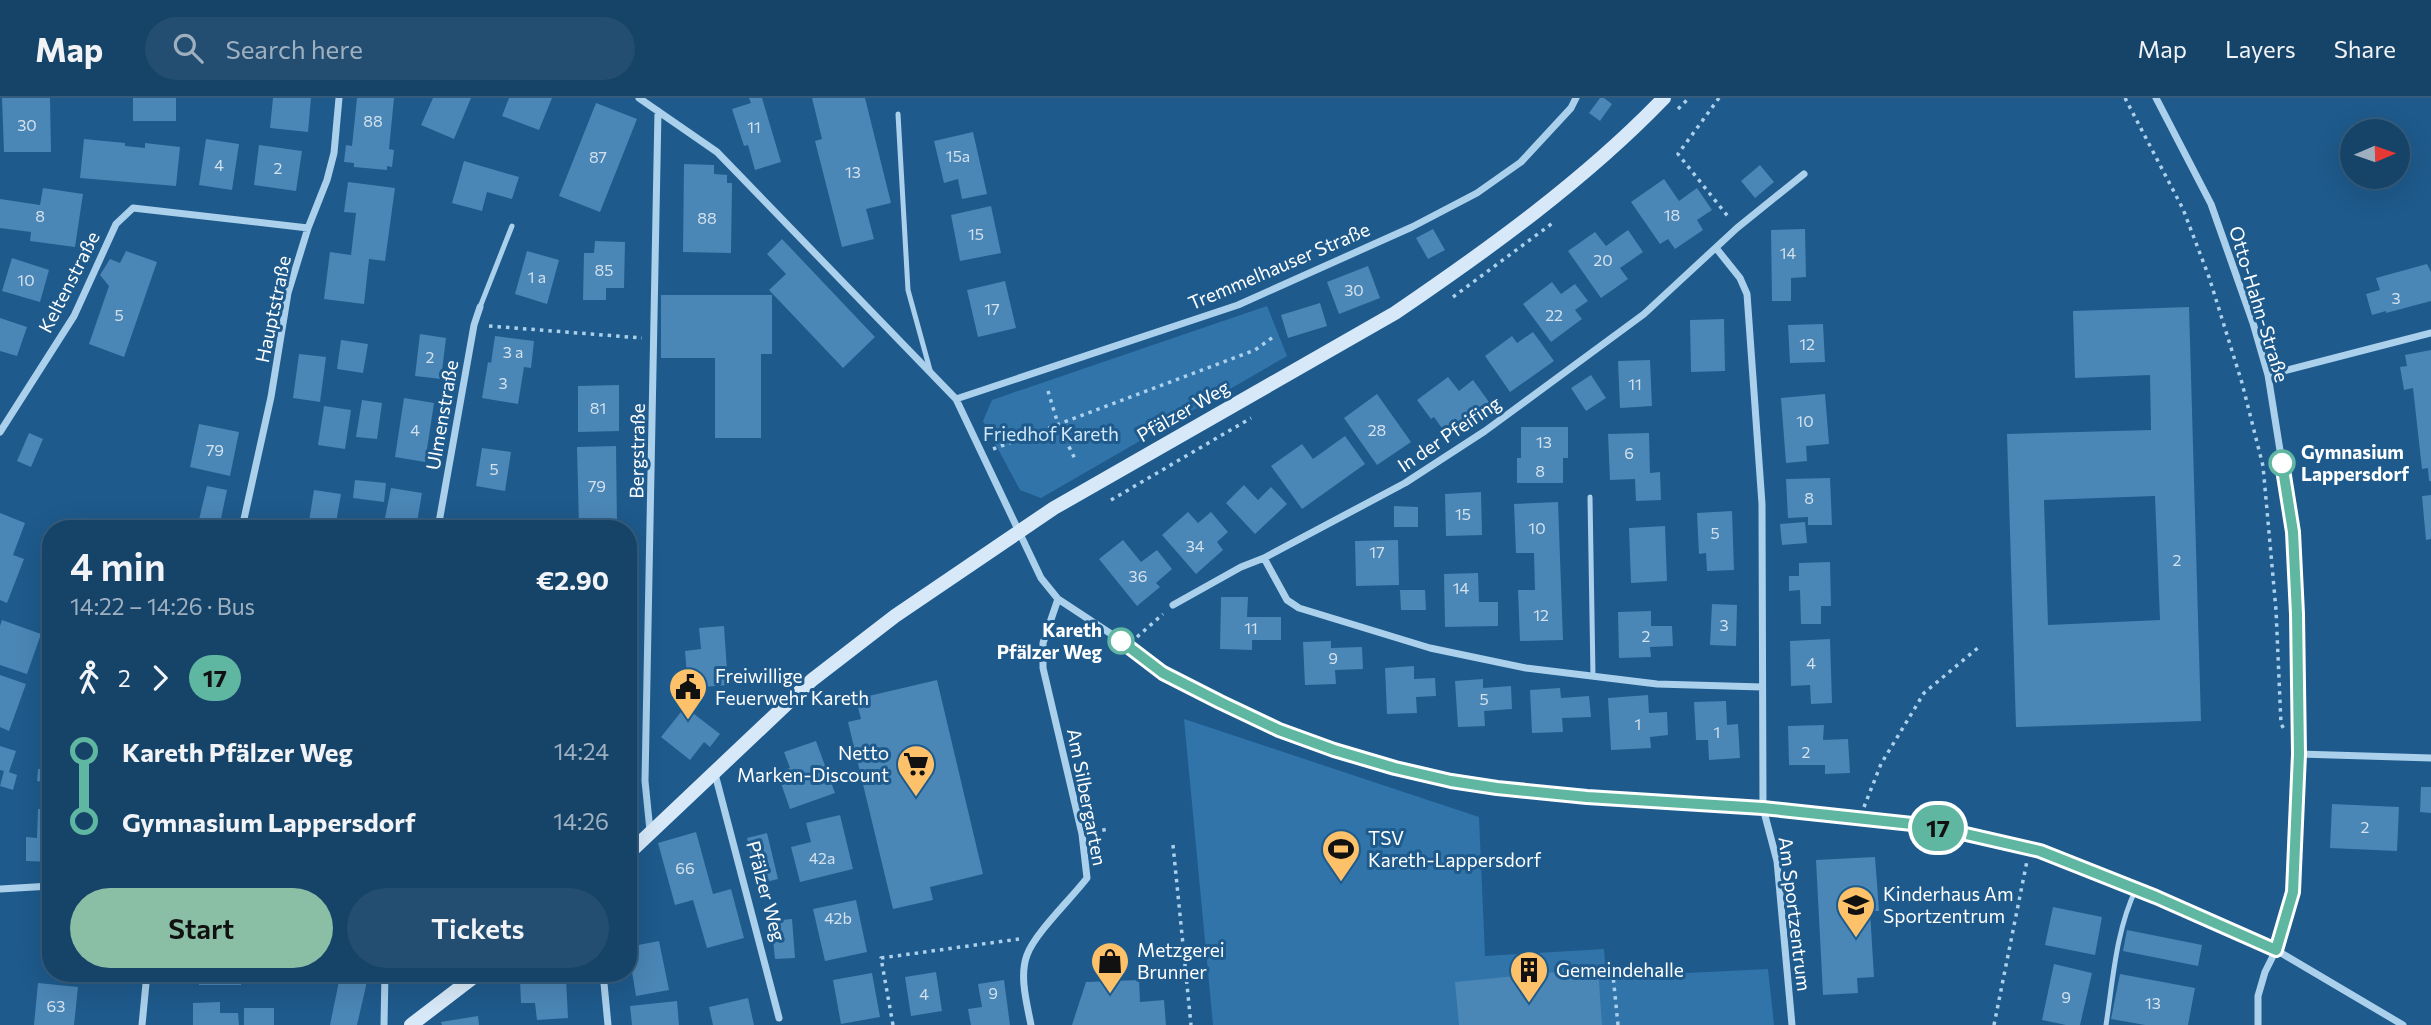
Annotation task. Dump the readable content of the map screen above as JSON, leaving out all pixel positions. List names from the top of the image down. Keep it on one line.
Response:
{"streets":{"street":["Tremmelhauser Straße","Keltenstraße","Otto-Hahn-Straße","Hauptstraße","Pfälzer Weg","Ulmenstraße","In der Pfeifing","Bergstraße","Am Silbergarten","Am Sportzentrum"]},"crossings":[["Keltenstraße","Hauptstraße"],["Otto-Hahn-Straße","Am Sportzentrum"],["Pfälzer Weg","Bergstraße"],["Pfälzer Weg","Am Sportzentrum"],["Am Silbergarten","Am Sportzentrum"]],"parks":["Friedhof Kareth"],"places":{"other":["Gymnasium Lappersdorf","Kareth Pfälzer Weg"],"public building":["Freiwillige Feuerwehr Kareth"],"supermarket":["Netto Marken-Discount"],"sports":["TSV Kareth-Lappersdorf"],"school or university":["Kinderhaus Am Sportzentrum"],"shop":["Metzgerei Brunner"],"building":["Gemeindehalle"]},"lines":["bus line 17"],"house_numbers":["88","30","11","15a","87","4","2","13","18","8","88","15","14","20","85","1 a","10","30","3","17","5","22","12","3 a","2","3","11","81","10","4","28","13","79","6","5","8","79","8","15","10","5","34","17","2","36","14","12","3","11","2","9","4","5","1","1","2","2","42a","66","42b","9","4","9","13","63"],"north":"right","page":{"header":"Map","search":"Search here","nav":["Map","Layers","Share"],"on_map":"17","heading":["4 min","14:22 – 14:26 · Bus","€2.90"],"legs":["2","17"],"list":[{"name":"Kareth Pfälzer Weg","value":"14:24"},{"name":"Gymnasium Lappersdorf","value":"14:26"}],"buttons":["Start","Tickets"]}}
